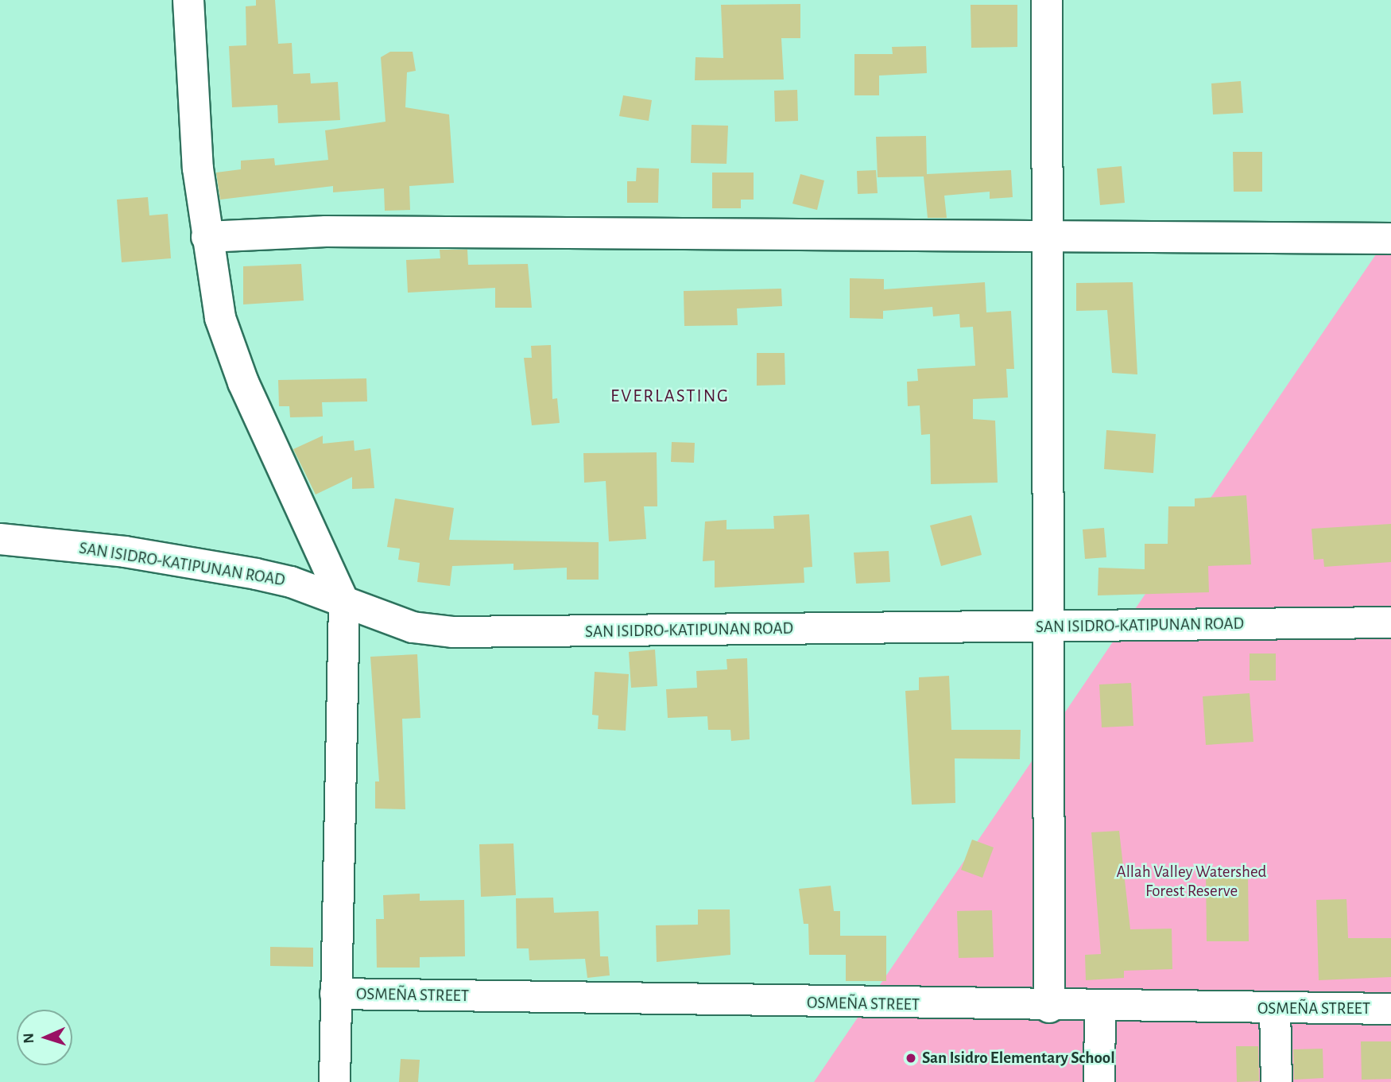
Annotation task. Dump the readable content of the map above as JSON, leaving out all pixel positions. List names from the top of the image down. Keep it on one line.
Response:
{"streets":{"street":["SAN ISIDRO-KATIPUNAN ROAD","OSMEÑA STREET"]},"districts":["EVERLASTING"],"parks":["Allah Valley Watershed Forest Reserve"],"places":["San Isidro Elementary School"],"north":"left"}
